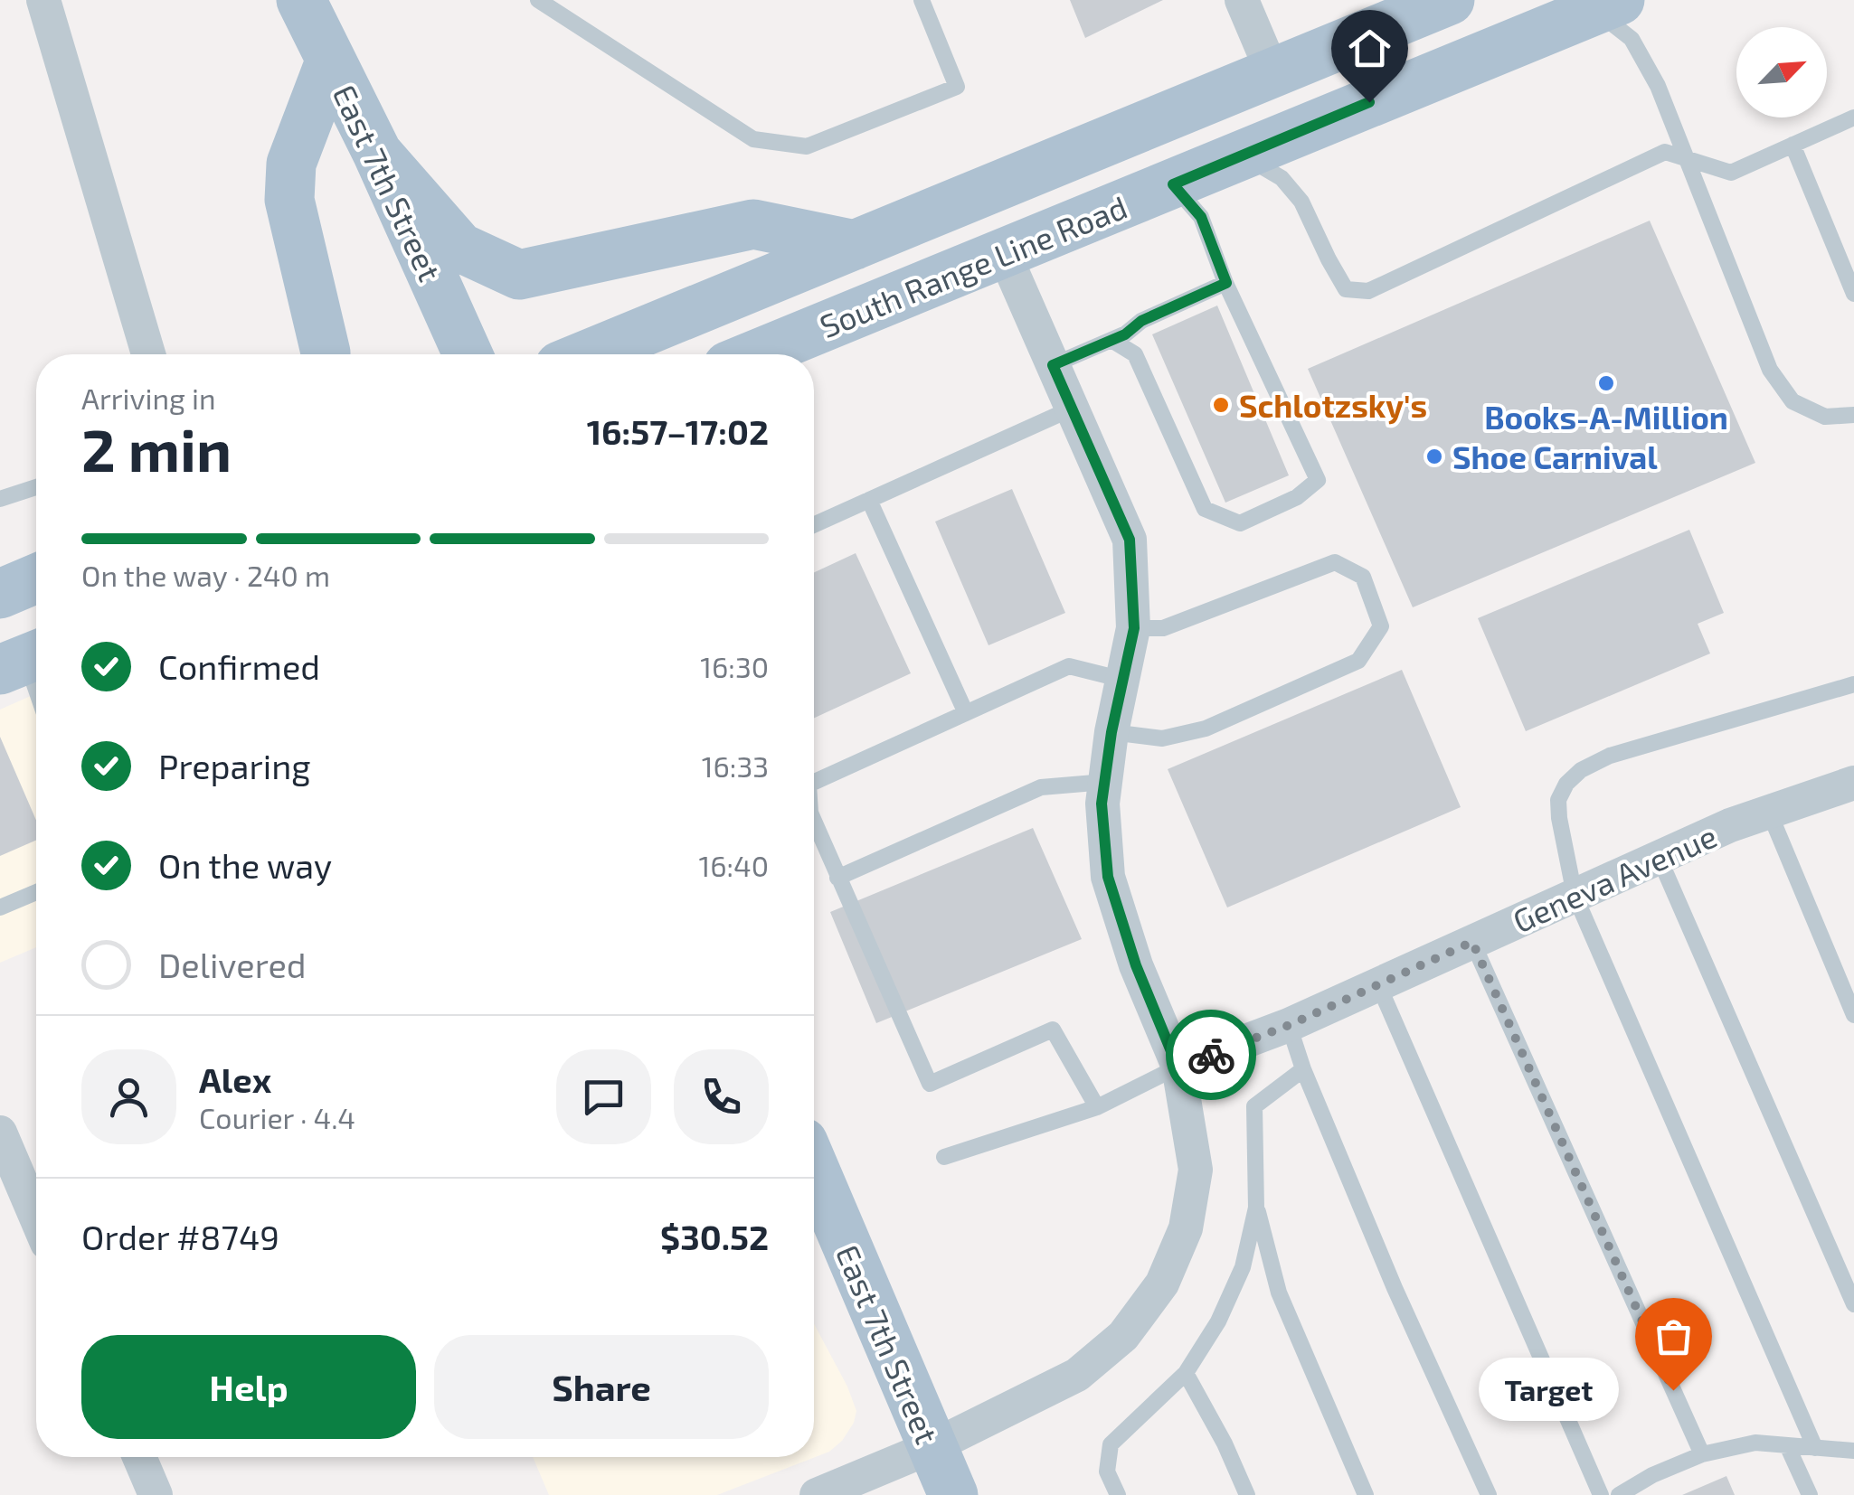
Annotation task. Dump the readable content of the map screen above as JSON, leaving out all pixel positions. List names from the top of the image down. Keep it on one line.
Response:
{"streets":{"main road":["East 7th Street","South Range Line Road"],"street":["Geneva Avenue"]},"places":["Books-A-Million","Schlotzsky's","Shoe Carnival","Target"],"north":"top right","page":{"heading":["2 min","Arriving in","16:57–17:02"],"panel":["Alex","Courier · 4.4","Order #8749","$30.52"],"bar":"On the way · 240 m","list":[["Confirmed","16:30"],["Preparing","16:33"],["On the way","16:40"],"Delivered"],"buttons":["Help","Share"],"bubble":"Target"}}
